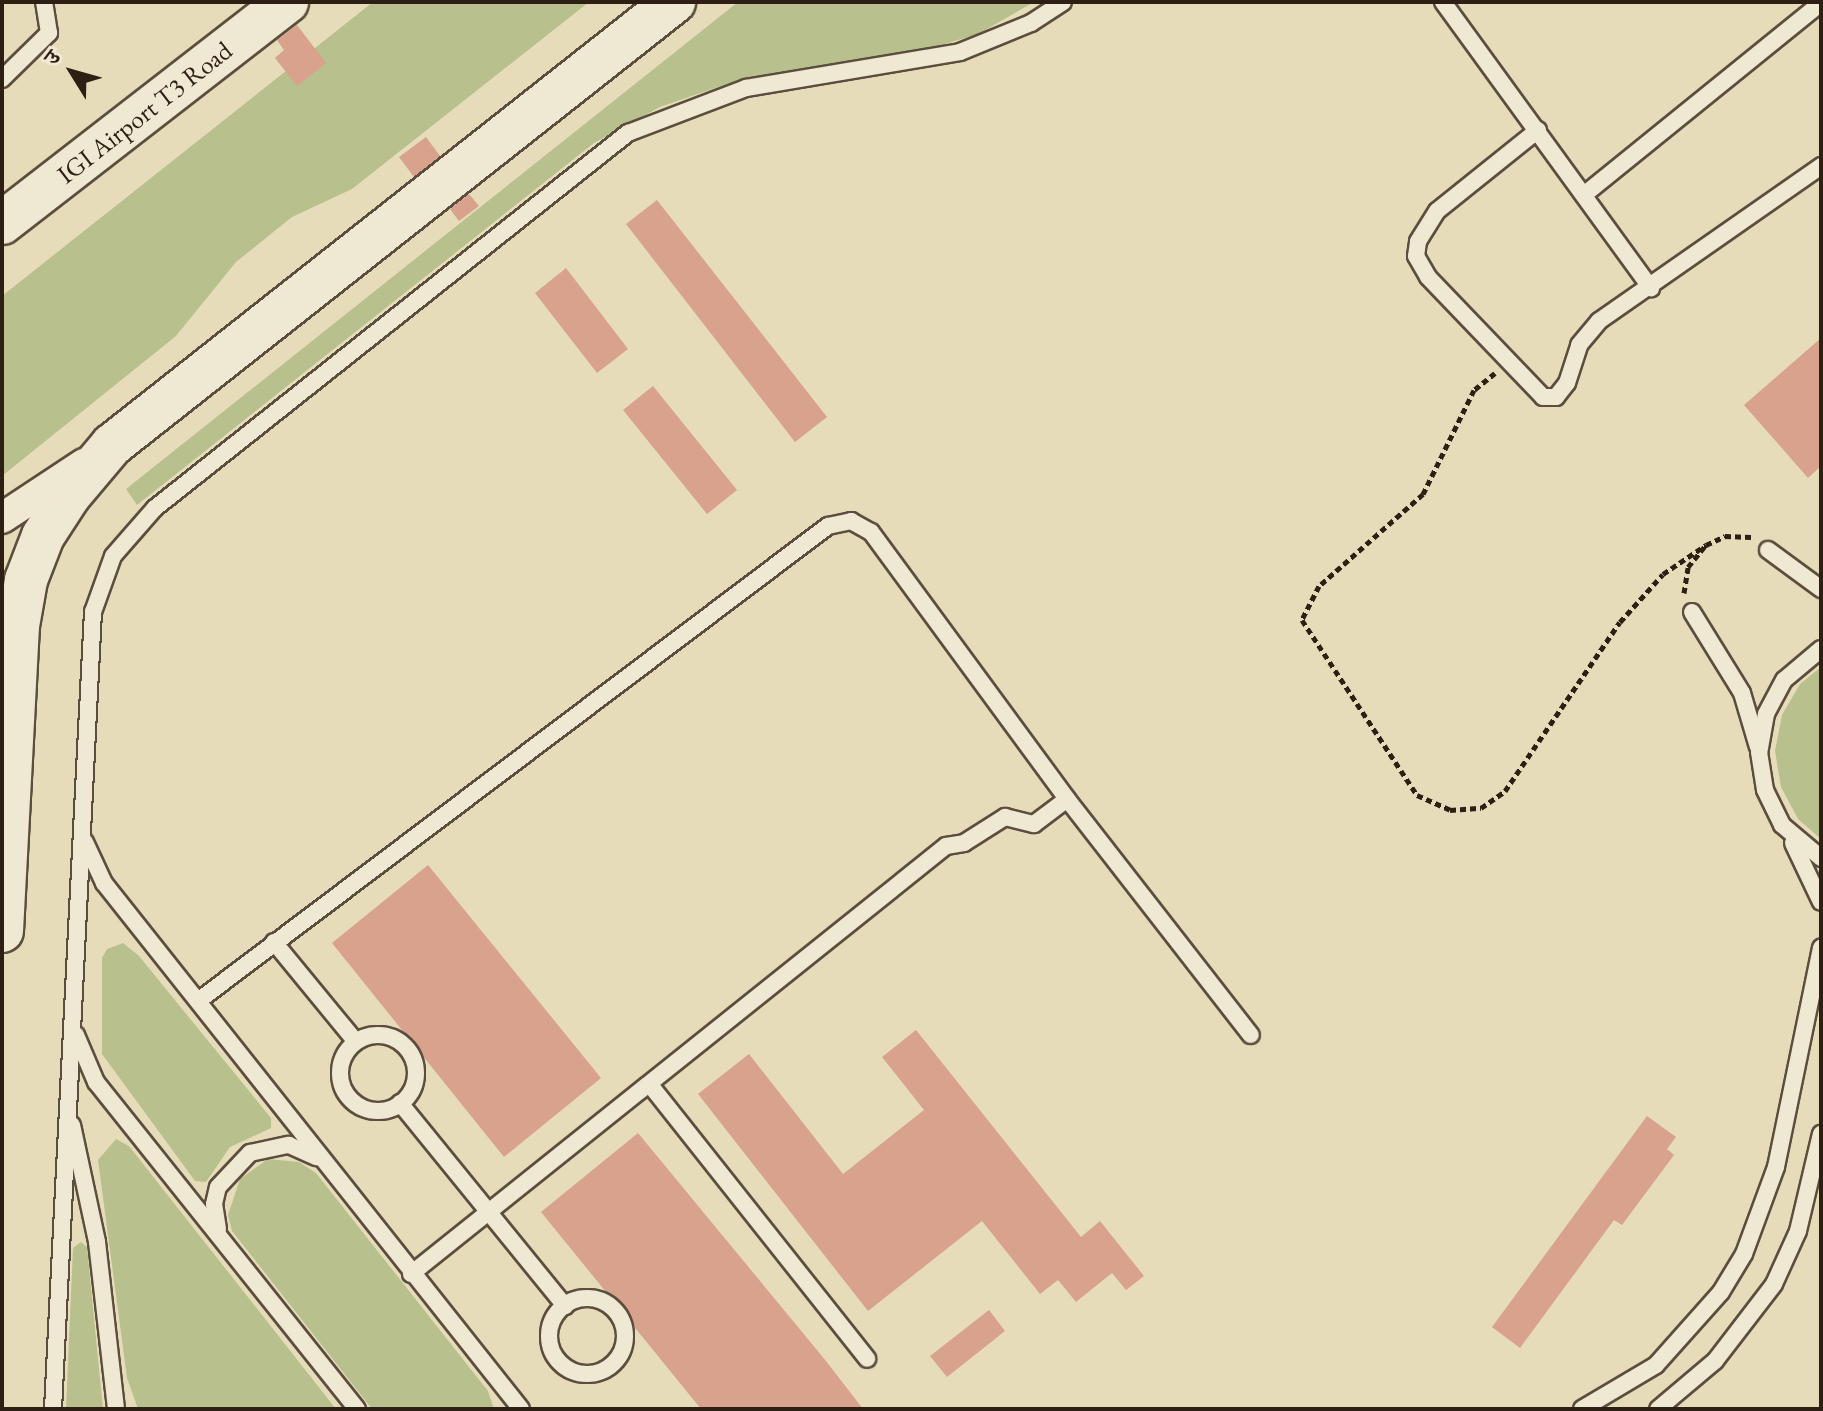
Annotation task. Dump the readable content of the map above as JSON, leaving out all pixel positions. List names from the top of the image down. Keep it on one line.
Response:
{"streets":{"main road":["IGI Airport T3 Road"]},"north":"top left"}
